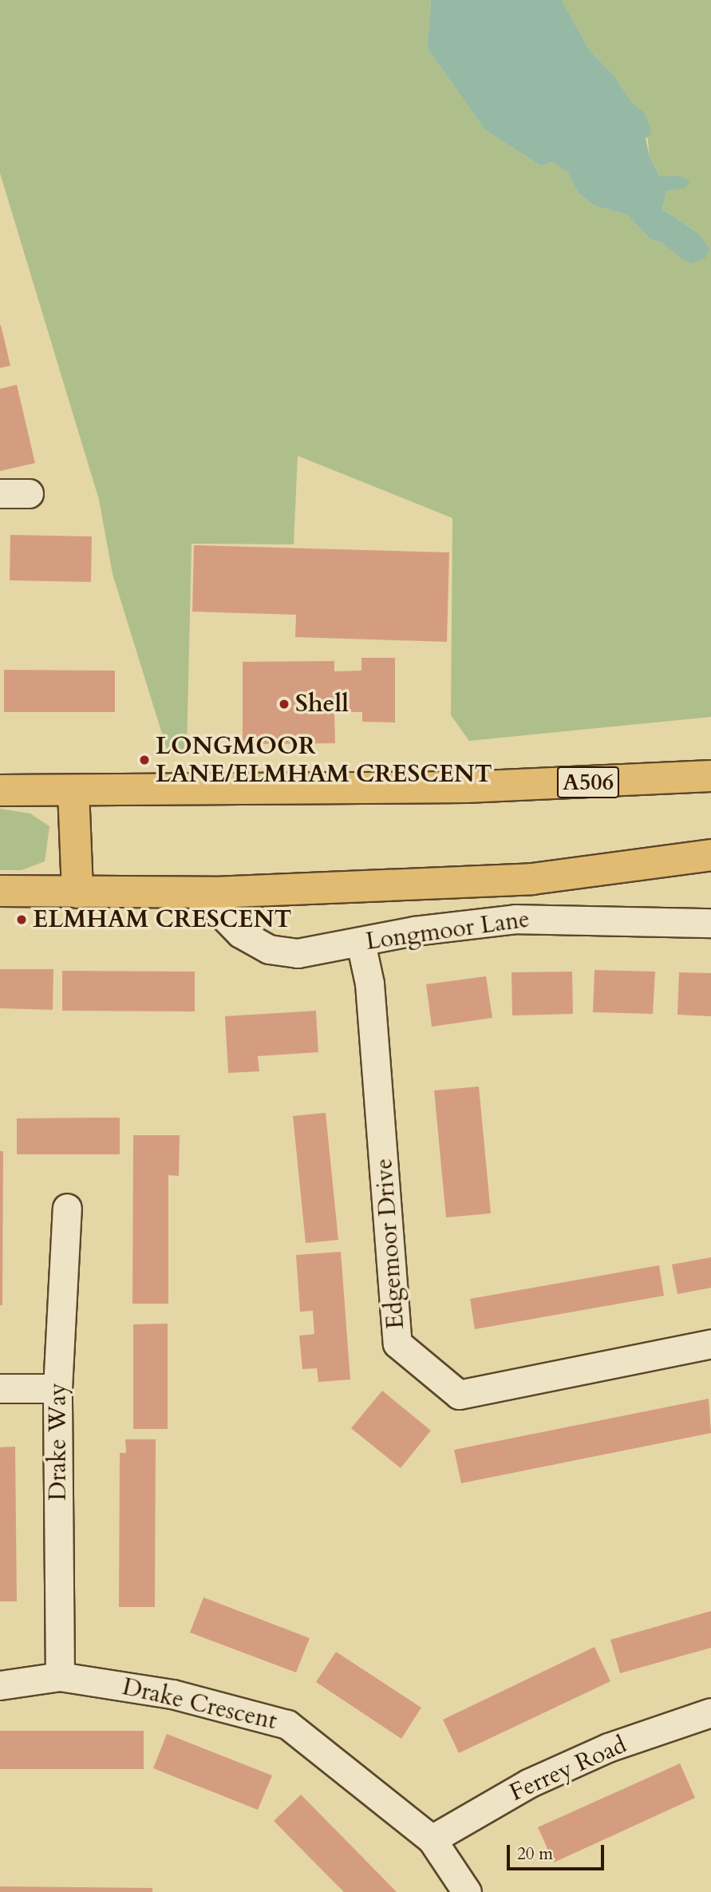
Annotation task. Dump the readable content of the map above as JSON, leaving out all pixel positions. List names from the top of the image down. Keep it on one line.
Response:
{"streets":{"main road":["A506","Longmoor Lane"],"street":["Edgemoor Drive","Drake Way","Drake Crescent","Ferrey Road"]},"crossings":[["Longmoor Lane","Edgemoor Drive"],["Drake Way","Drake Crescent"],["Drake Crescent","Ferrey Road"]],"places":["Shell","LONGMOOR LANE/ELMHAM CRESCENT","ELMHAM CRESCENT"],"scale_bar":"20 m"}
